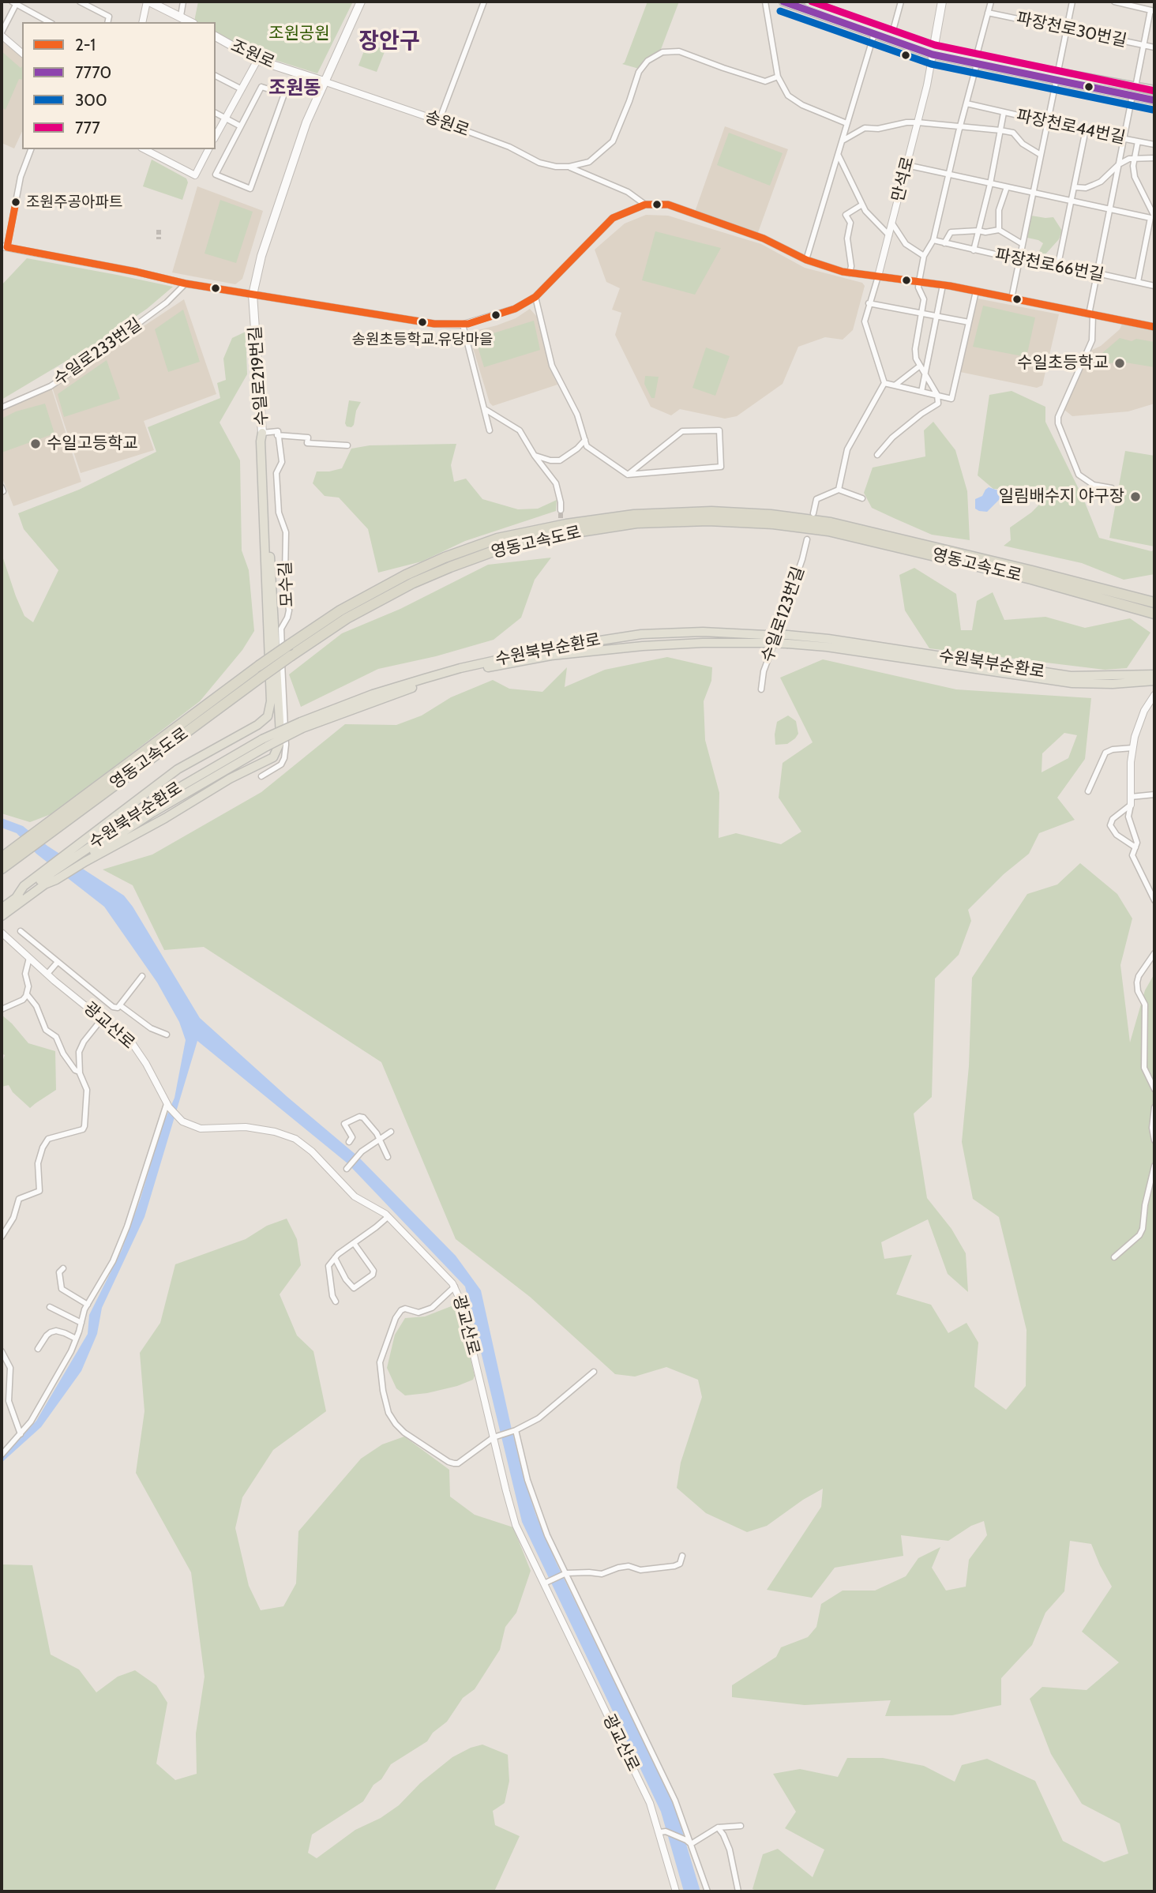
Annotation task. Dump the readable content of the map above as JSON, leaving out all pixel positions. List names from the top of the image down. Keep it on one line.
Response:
{"streets":{"highway":["영동고속도로","수원북부순환로"],"main road":["조원로","만석로","수일로219번길"],"street":["파장천로30번길","송원로","파장천로44번길","파장천로66번길","수일로233번길","모수길","수일로123번길","광교산로"]},"crossings":[["조원로","송원로"],["파장천로44번길","파장천로66번길"],["수일로219번길","모수길"]],"districts":["장안구","조원동"],"parks":["조원공원"],"places":["조원주공아파트","송원초등학교.유당마을","수일초등학교","수일고등학교","일림배수지 야구장"],"lines":["transit line 7770","transit line 777","transit line 300","transit line 2-1"],"legend":["2-1","7770","300","777"]}
